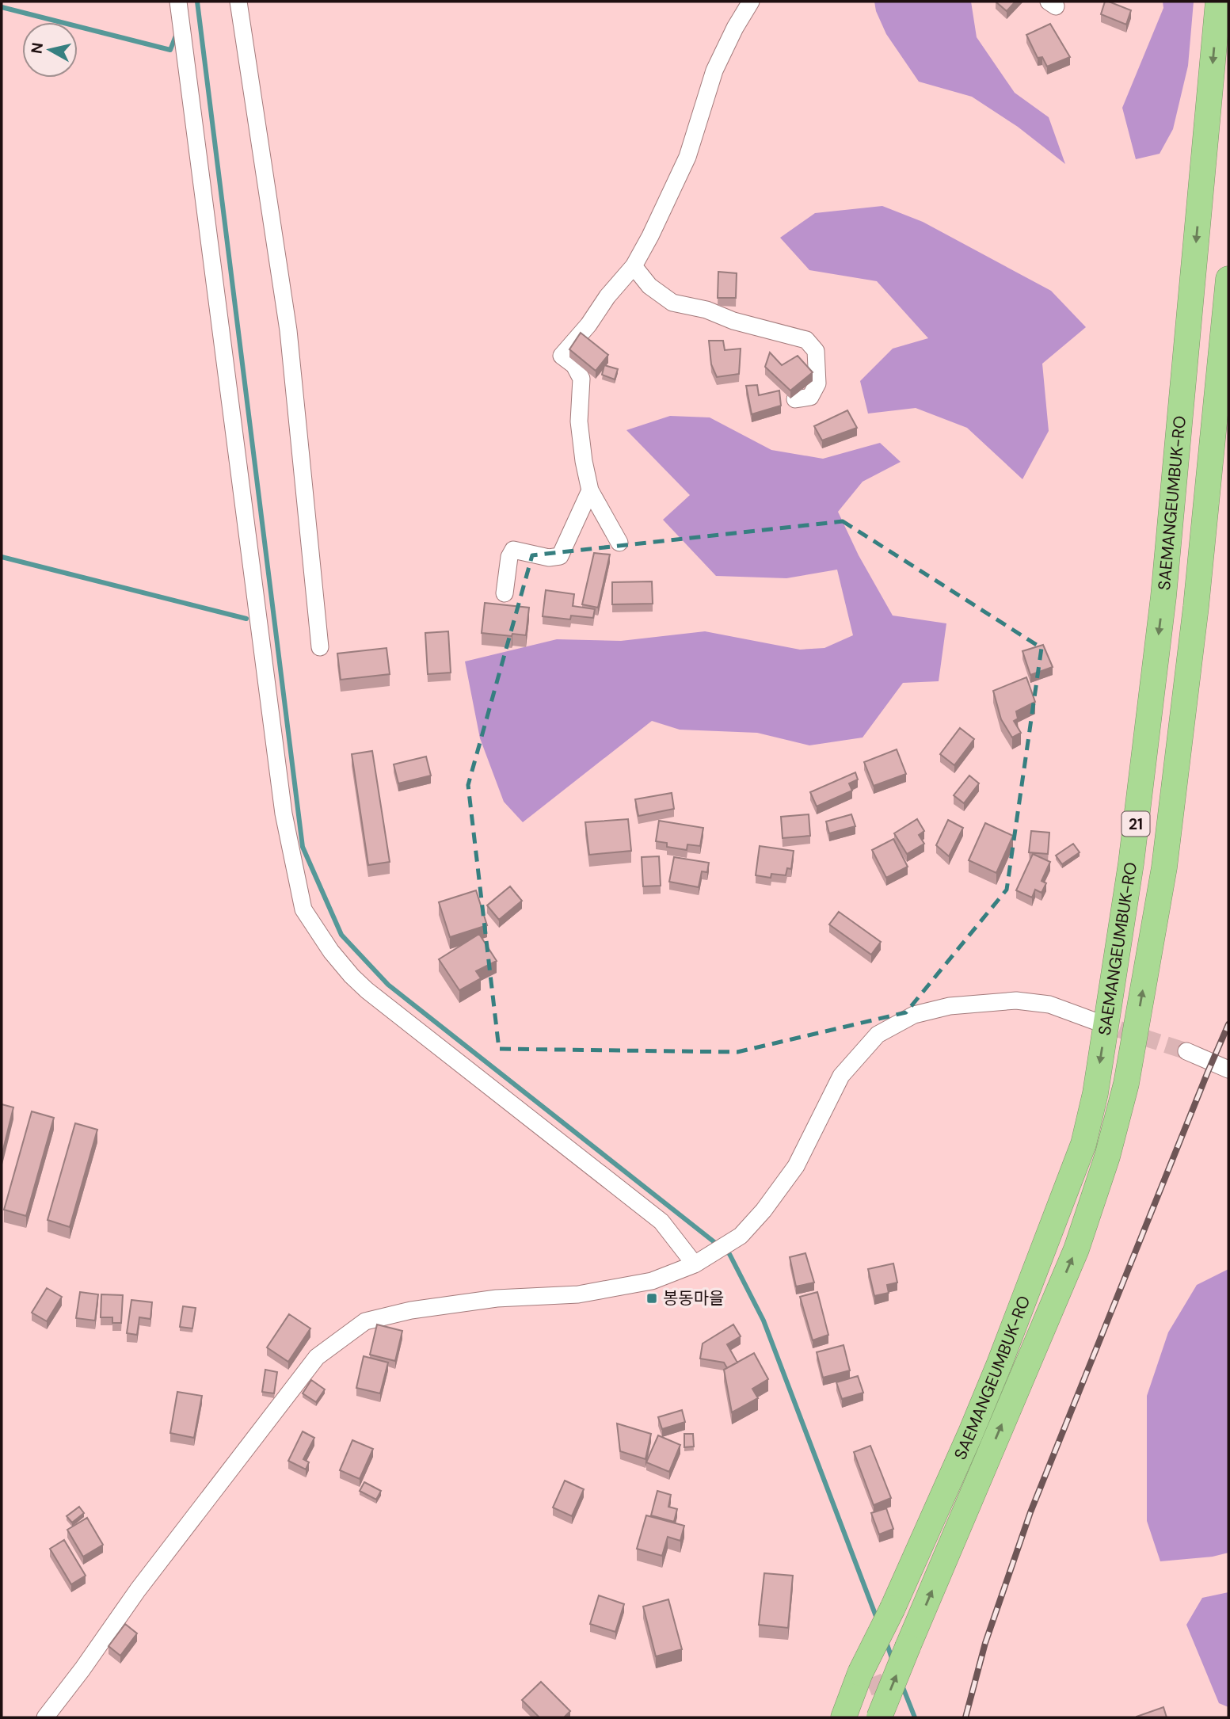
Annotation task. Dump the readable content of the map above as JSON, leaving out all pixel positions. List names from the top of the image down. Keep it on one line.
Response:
{"streets":{"highway":["SAEMANGEUMBUK-RO","21"]},"places":{"transit":["봉동마을"]},"north":"left"}
